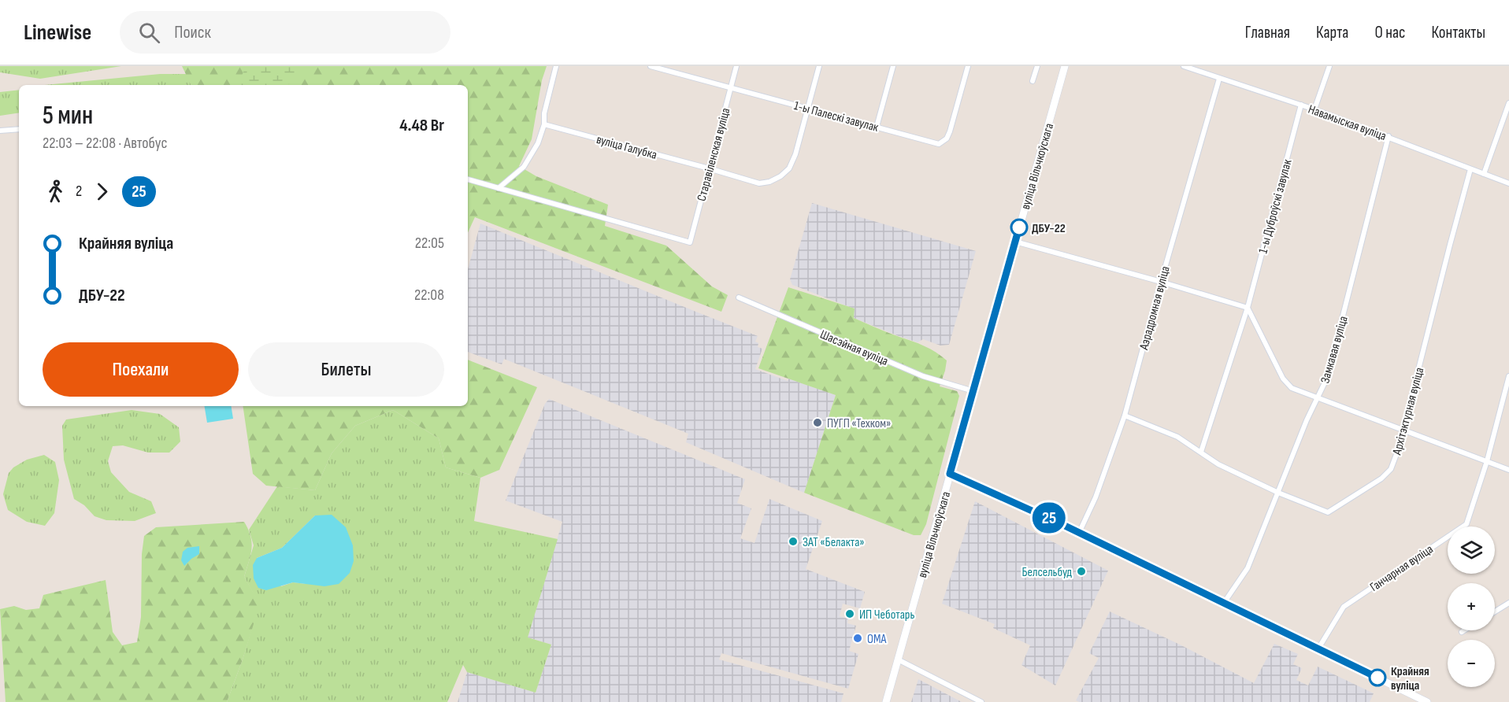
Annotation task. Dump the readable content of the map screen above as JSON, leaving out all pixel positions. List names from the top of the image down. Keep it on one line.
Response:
{"streets":{"main road":["вуліца Вільчкоўскага"],"street":["1-ы Палескі завулак","Навамыская вуліца","вуліца Галубка","Старавіленская вуліца","1-ы Дуброўскі завулак","Аэрадромная вуліца","Шасэйная вуліца","Замкавая вуліца","Архітэктурная вуліца","Ганчарная вуліца"]},"crossings":[["1-ы Палескі завулак","вуліца Галубка"],["1-ы Палескі завулак","Старавіленская вуліца"],["Навамыская вуліца","1-ы Дуброўскі завулак"],["Навамыская вуліца","Аэрадромная вуліца"],["Навамыская вуліца","Замкавая вуліца"],["Навамыская вуліца","Архітэктурная вуліца"],["вуліца Галубка","Старавіленская вуліца"],["вуліца Вільчкоўскага","Шасэйная вуліца"],["1-ы Дуброўскі завулак","Архітэктурная вуліца"],["Аэрадромная вуліца","Архітэктурная вуліца"],["Замкавая вуліца","Архітэктурная вуліца"]],"places":["ДБУ-22","ПУГП «Техком»","ЗАТ «Белакта»","Белсельбуд","ИП Чеботарь","ОМА","Крайняя вуліца"],"lines":["bus line 25"],"page":{"header":"Linewise","search":"Поиск","nav":["Главная","Карта","О нас","Контакты"],"on_map":"25","heading":["5 мин","22:03 – 22:08 · Автобус","4.48 Br"],"legs":["2","25"],"list":[{"name":"Крайняя вуліца","value":"22:05"},{"name":"ДБУ-22","value":"22:08"}],"buttons":["Поехали","Билеты"],"map_buttons":["+","−"]}}
